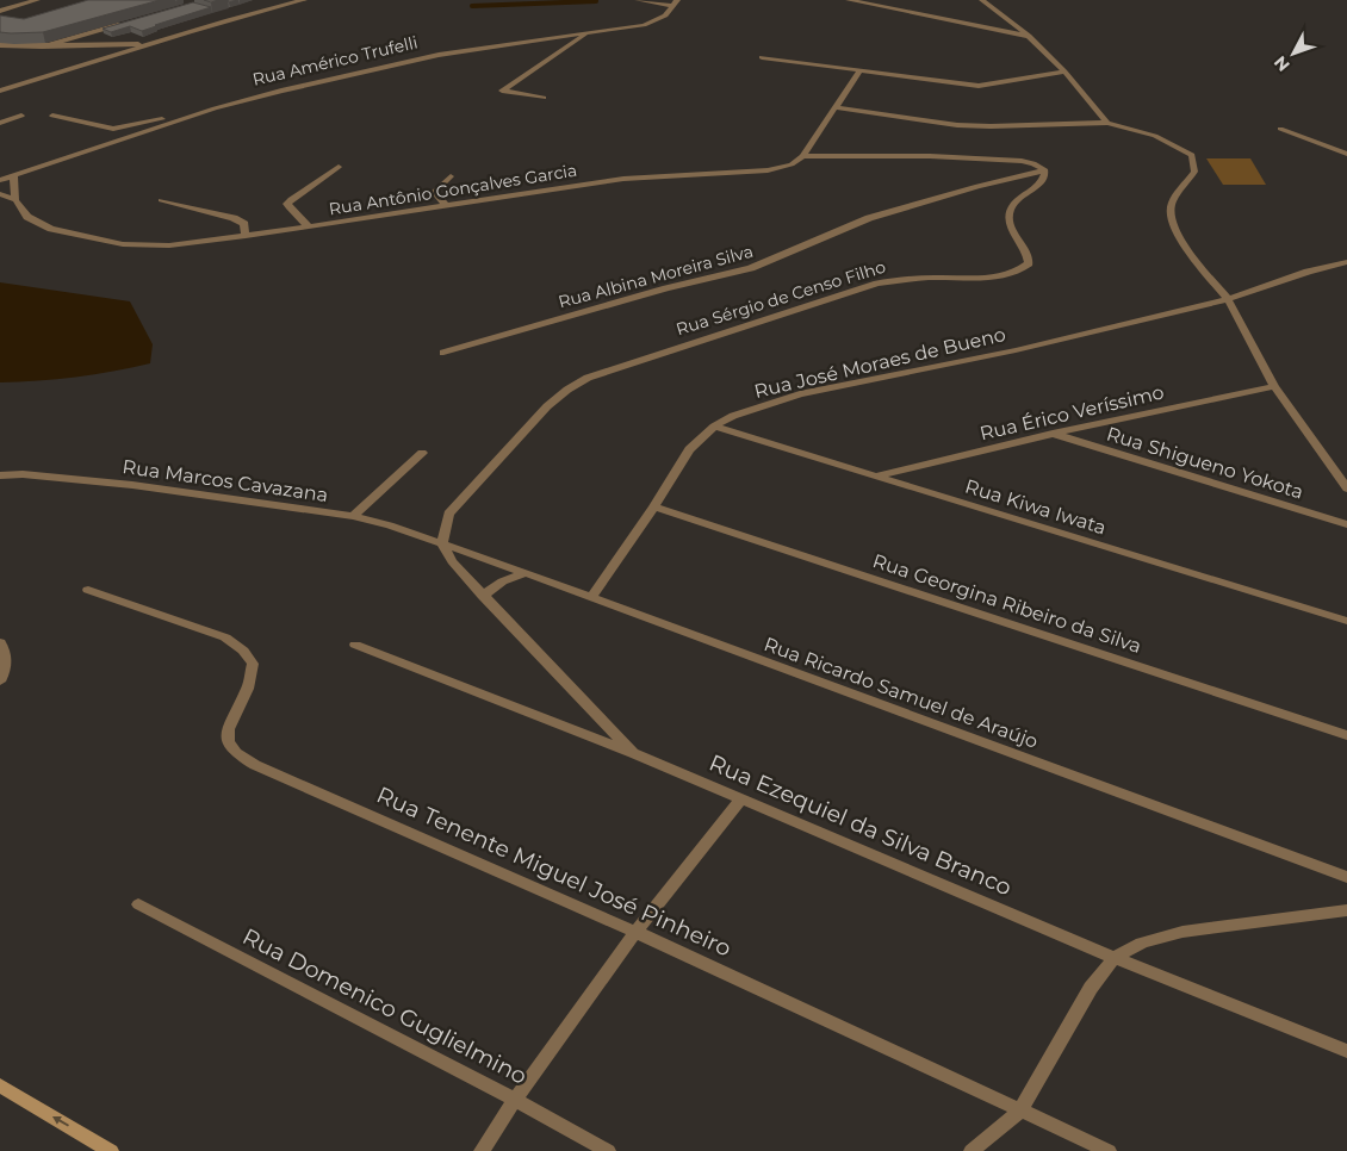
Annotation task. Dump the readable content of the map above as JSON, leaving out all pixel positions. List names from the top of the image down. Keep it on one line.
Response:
{"streets":{"street":["Rua Américo Trufelli","Rua Antônio Gonçalves Garcia","Rua Albina Moreira Silva","Rua Sérgio de Censo Filho","Rua José Moraes de Bueno","Rua Érico Veríssimo","Rua Shigueno Yokota","Rua Marcos Cavazana","Rua Kiwa Iwata","Rua Georgina Ribeiro da Silva","Rua Ricardo Samuel de Araújo","Rua Ezequiel da Silva Branco","Rua Tenente Miguel José Pinheiro","Rua Domenico Guglielmino"]},"crossings":[["Rua Albina Moreira Silva","Rua Sérgio de Censo Filho"],["Rua Sérgio de Censo Filho","Rua Marcos Cavazana"],["Rua Sérgio de Censo Filho","Rua Ricardo Samuel de Araújo"],["Rua José Moraes de Bueno","Rua Kiwa Iwata"],["Rua José Moraes de Bueno","Rua Georgina Ribeiro da Silva"],["Rua José Moraes de Bueno","Rua Ricardo Samuel de Araújo"],["Rua Érico Veríssimo","Rua Shigueno Yokota"],["Rua Érico Veríssimo","Rua Kiwa Iwata"],["Rua Marcos Cavazana","Rua Ricardo Samuel de Araújo"]],"north":"bottom left"}
